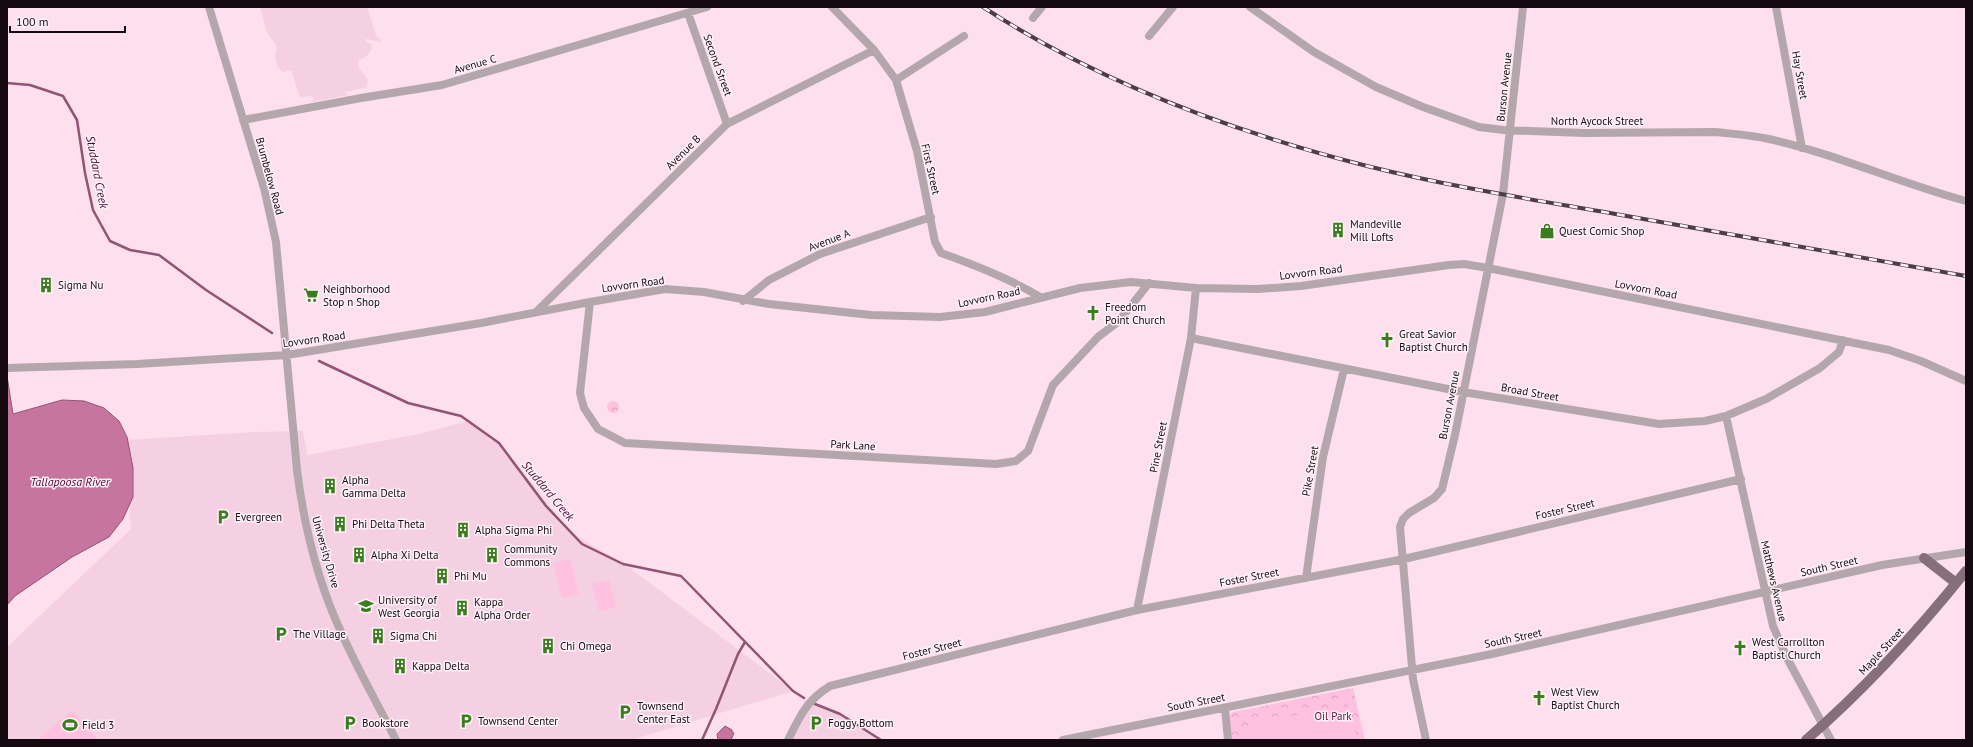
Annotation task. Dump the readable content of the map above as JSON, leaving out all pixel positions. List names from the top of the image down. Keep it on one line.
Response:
{"streets":{"main road":["Maple Street"],"street":["Avenue C","Second Street","Hay Street","Burson Avenue","North Aycock Street","Avenue B","First Street","Brumbelow Road","Avenue A","Lovvorn Road","Broad Street","Park Lane","Pine Street","Pike Street","Foster Street","University Drive","South Street","Matthews Avenue"]},"crossings":[["Avenue C","Second Street"],["Avenue C","Brumbelow Road"],["Second Street","Avenue B"],["Hay Street","North Aycock Street"],["Burson Avenue","North Aycock Street"],["Burson Avenue","Lovvorn Road"],["Burson Avenue","Broad Street"],["Burson Avenue","Foster Street"],["Burson Avenue","South Street"],["Avenue B","First Street"],["Avenue B","Lovvorn Road"],["First Street","Avenue A"],["First Street","Lovvorn Road"],["Brumbelow Road","Lovvorn Road"],["Brumbelow Road","University Drive"],["Avenue A","Lovvorn Road"],["Lovvorn Road","Broad Street"],["Lovvorn Road","Park Lane"],["Lovvorn Road","Pine Street"],["Lovvorn Road","University Drive"],["Broad Street","Pine Street"],["Broad Street","Pike Street"],["Broad Street","Matthews Avenue"],["Pine Street","Foster Street"],["Pike Street","Foster Street"],["Foster Street","Matthews Avenue"],["South Street","Matthews Avenue"],["Matthews Avenue","Maple Street"]],"water":["Studdard Creek","Tallapoosa River"],"parks":["Oil Park"],"places":{"building":["Mandeville Mill Lofts","Sigma Nu","Alpha Gamma Delta","Phi Delta Theta","Alpha Sigma Phi","Alpha Xi Delta","Community Commons","Phi Mu","Kappa Alpha Order","Sigma Chi","Chi Omega","Kappa Delta"],"shop":["Quest Comic Shop"],"supermarket":["Neighborhood Stop n Shop"],"church":["Freedom Point Church","Great Savior Baptist Church","West Carrollton Baptist Church","West View Baptist Church"],"parking":["Evergreen","The Village","Townsend Center East","Townsend Center","Bookstore","Foggy Bottom"],"school or university":["University of West Georgia"],"sports":["Field 3"]},"scale_bar":"100 m"}
